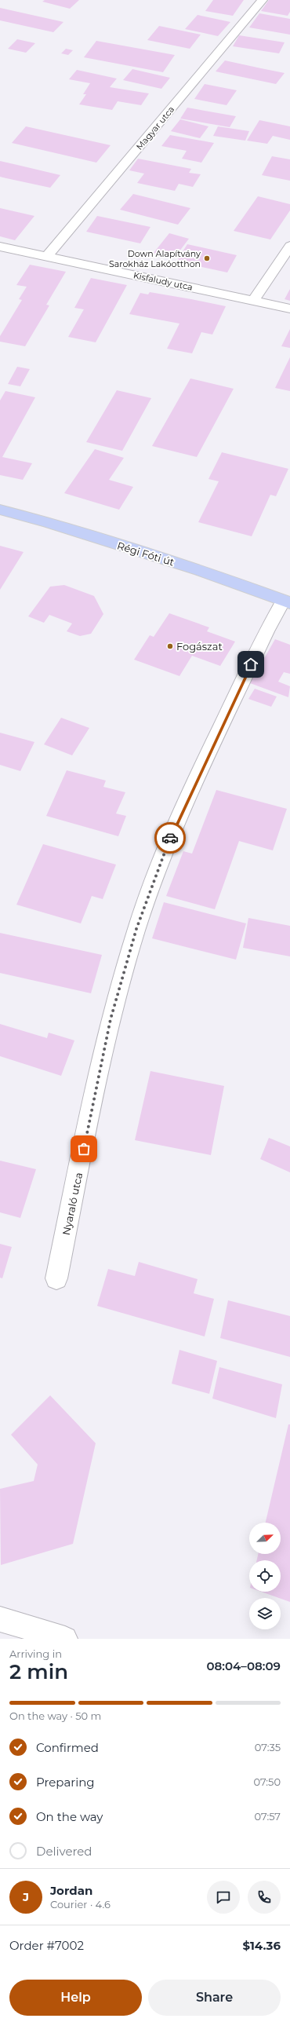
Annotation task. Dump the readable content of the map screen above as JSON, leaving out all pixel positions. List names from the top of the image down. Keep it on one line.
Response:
{"streets":{"main road":["Régi Fóti út"],"street":["Magyar utca","Kisfaludy utca","Nyaraló utca"]},"crossings":[["Magyar utca","Kisfaludy utca"],["Régi Fóti út","Nyaraló utca"]],"places":["Down Alapítvány Sarokház Lakóotthon","Fogászat"],"north":"top right","page":{"heading":["2 min","Arriving in","08:04–08:09"],"panel":["Jordan","Courier · 4.6","Order #7002","$14.36"],"bar":"On the way · 50 m","list":[["Confirmed","07:35"],["Preparing","07:50"],["On the way","07:57"],"Delivered"],"round":"J","buttons":["Help","Share"]}}
